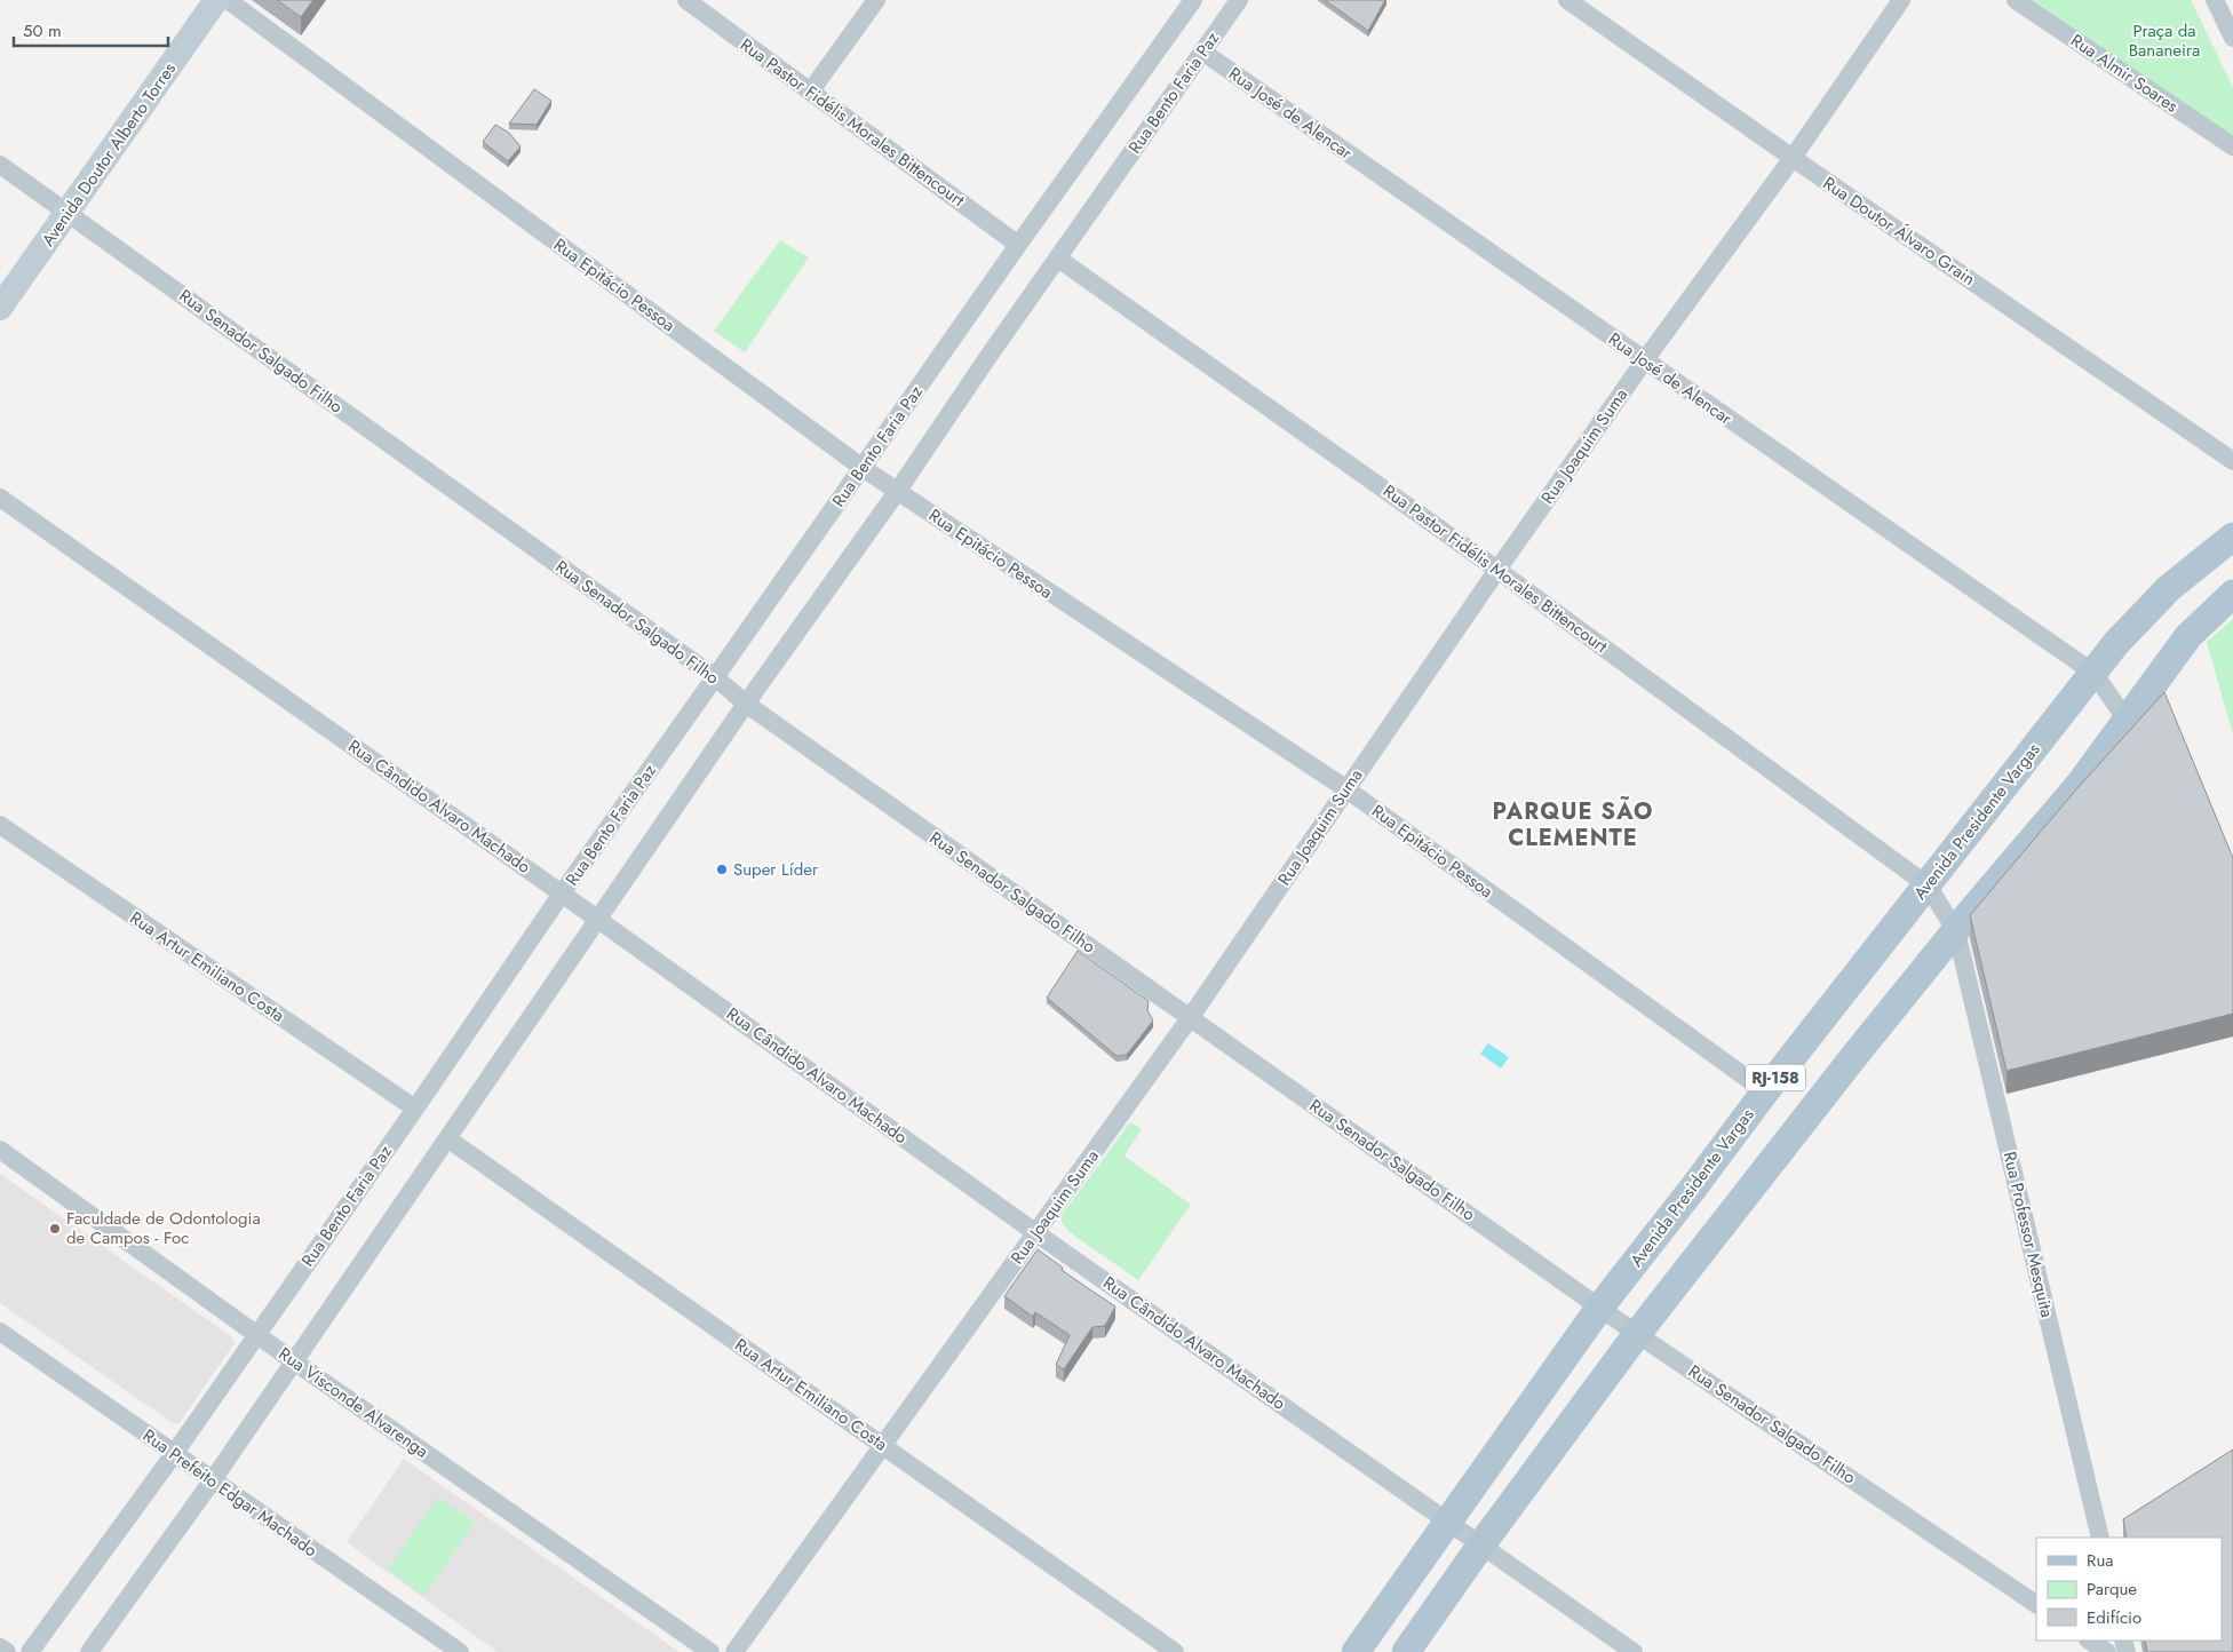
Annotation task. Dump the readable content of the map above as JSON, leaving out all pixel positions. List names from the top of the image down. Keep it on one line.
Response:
{"streets":{"main road":["Avenida Doutor Alberto Torres","Avenida Presidente Vargas","RJ-158"],"street":["Rua Almir Soares","Rua Bento Faria Paz","Rua José de Alencar","Rua Pastor Fidélis Morales Bittencourt","Rua Doutor Álvaro Grain","Rua Epitácio Pessoa","Rua Senador Salgado Filho","Rua Joaquim Suma","Rua Cândido Alvaro Machado","Rua Artur Emiliano Costa","Rua Professor Mesquita","Rua Visconde Alvarenga","Rua Prefeito Edgar Machado"]},"crossings":[["Rua Bento Faria Paz","Rua José de Alencar"],["Rua Bento Faria Paz","Rua Pastor Fidélis Morales Bittencourt"],["Rua Bento Faria Paz","Rua Epitácio Pessoa"],["Rua Bento Faria Paz","Rua Senador Salgado Filho"],["Rua Bento Faria Paz","Rua Cândido Alvaro Machado"],["Rua Bento Faria Paz","Rua Artur Emiliano Costa"],["Rua Bento Faria Paz","Rua Visconde Alvarenga"],["Rua Bento Faria Paz","Rua Prefeito Edgar Machado"],["Rua José de Alencar","Rua Joaquim Suma"],["Rua José de Alencar","Avenida Presidente Vargas"],["Rua José de Alencar","RJ-158"],["Rua Pastor Fidélis Morales Bittencourt","Rua Joaquim Suma"],["Rua Pastor Fidélis Morales Bittencourt","Avenida Presidente Vargas"],["Rua Pastor Fidélis Morales Bittencourt","Rua Professor Mesquita"],["Avenida Doutor Alberto Torres","Rua Senador Salgado Filho"],["Rua Doutor Álvaro Grain","Rua Joaquim Suma"],["Rua Epitácio Pessoa","Rua Joaquim Suma"],["Rua Epitácio Pessoa","Avenida Presidente Vargas"],["Rua Senador Salgado Filho","Rua Joaquim Suma"],["Rua Senador Salgado Filho","Avenida Presidente Vargas"],["Rua Senador Salgado Filho","RJ-158"],["Rua Joaquim Suma","Rua Cândido Alvaro Machado"],["Rua Joaquim Suma","Rua Artur Emiliano Costa"],["Rua Cândido Alvaro Machado","Avenida Presidente Vargas"],["Rua Cândido Alvaro Machado","RJ-158"],["Avenida Presidente Vargas","Rua Professor Mesquita"],["RJ-158","Rua Professor Mesquita"]],"districts":["PARQUE SÃO CLEMENTE"],"parks":["Praça da Bananeira"],"places":["Super Líder","Faculdade de Odontologia de Campos - Foc"],"legend":["Rua","Parque","Edifício"],"scale_bar":"50 m"}
